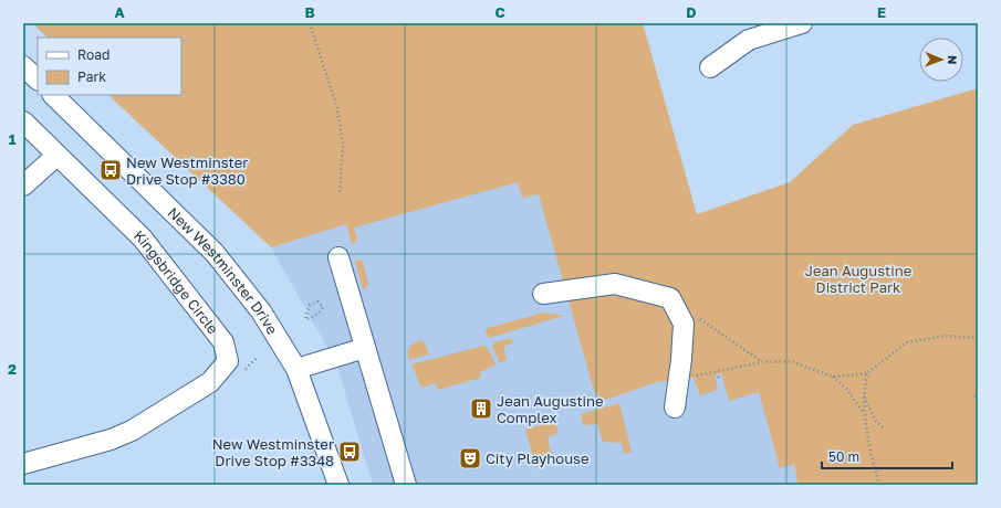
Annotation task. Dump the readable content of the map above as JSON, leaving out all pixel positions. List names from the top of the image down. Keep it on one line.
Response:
{"streets":{"street":["New Westminster Drive","Kingsbridge Circle"]},"parks":["Jean Augustine District Park"],"places":{"bus stop":["New Westminster Drive Stop #3380","New Westminster Drive Stop #3348"],"building":["Jean Augustine Complex"],"theatre":["City Playhouse"]},"legend":["Road","Park"],"scale_bar":"50 m","north":"right","grid":{"columns":["A","B","C","D","E"],"rows":["1","2"]}}
